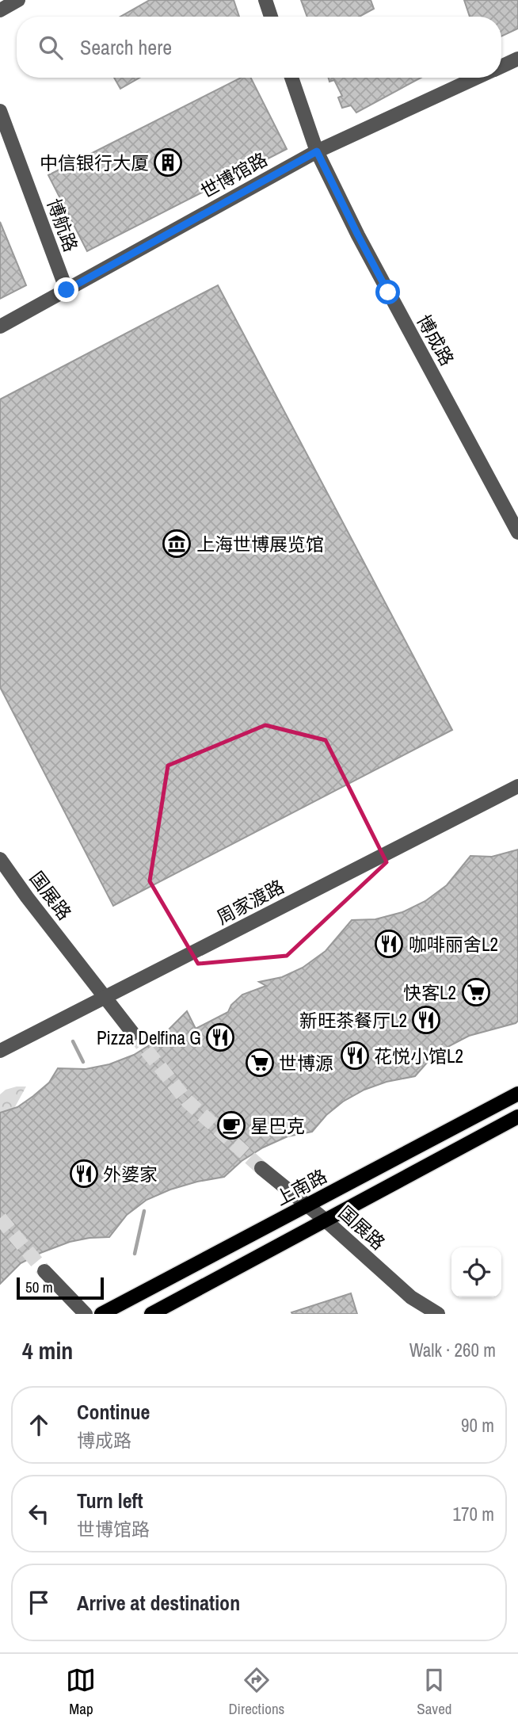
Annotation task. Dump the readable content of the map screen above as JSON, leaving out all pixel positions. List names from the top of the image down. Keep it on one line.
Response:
{"streets":{"main road":["上南路"],"street":["世博馆路","博航路","博成路","国展路","周家渡路"]},"crossings":[["世博馆路","博航路"],["世博馆路","博成路"],["国展路","周家渡路"],["国展路","上南路"]],"places":{"building":["中信银行大厦"],"museum":["上海世博展览馆"],"restaurant":["咖啡丽舍L2","新旺茶餐厅L2","Pizza Delfina G","花悦小馆L2","外婆家"],"supermarket":["快客L2","世博源"],"cafe":["星巴克"]},"scale_bar":"50 m","page":{"search":"Search here","scale":"50 m","heading":["4 min","Walk · 260 m"],"list":[["Continue","博成路","90 m"],["Turn left","世博馆路","170 m"],"Arrive at destination"],"nav":["Map","Directions","Saved"]}}
